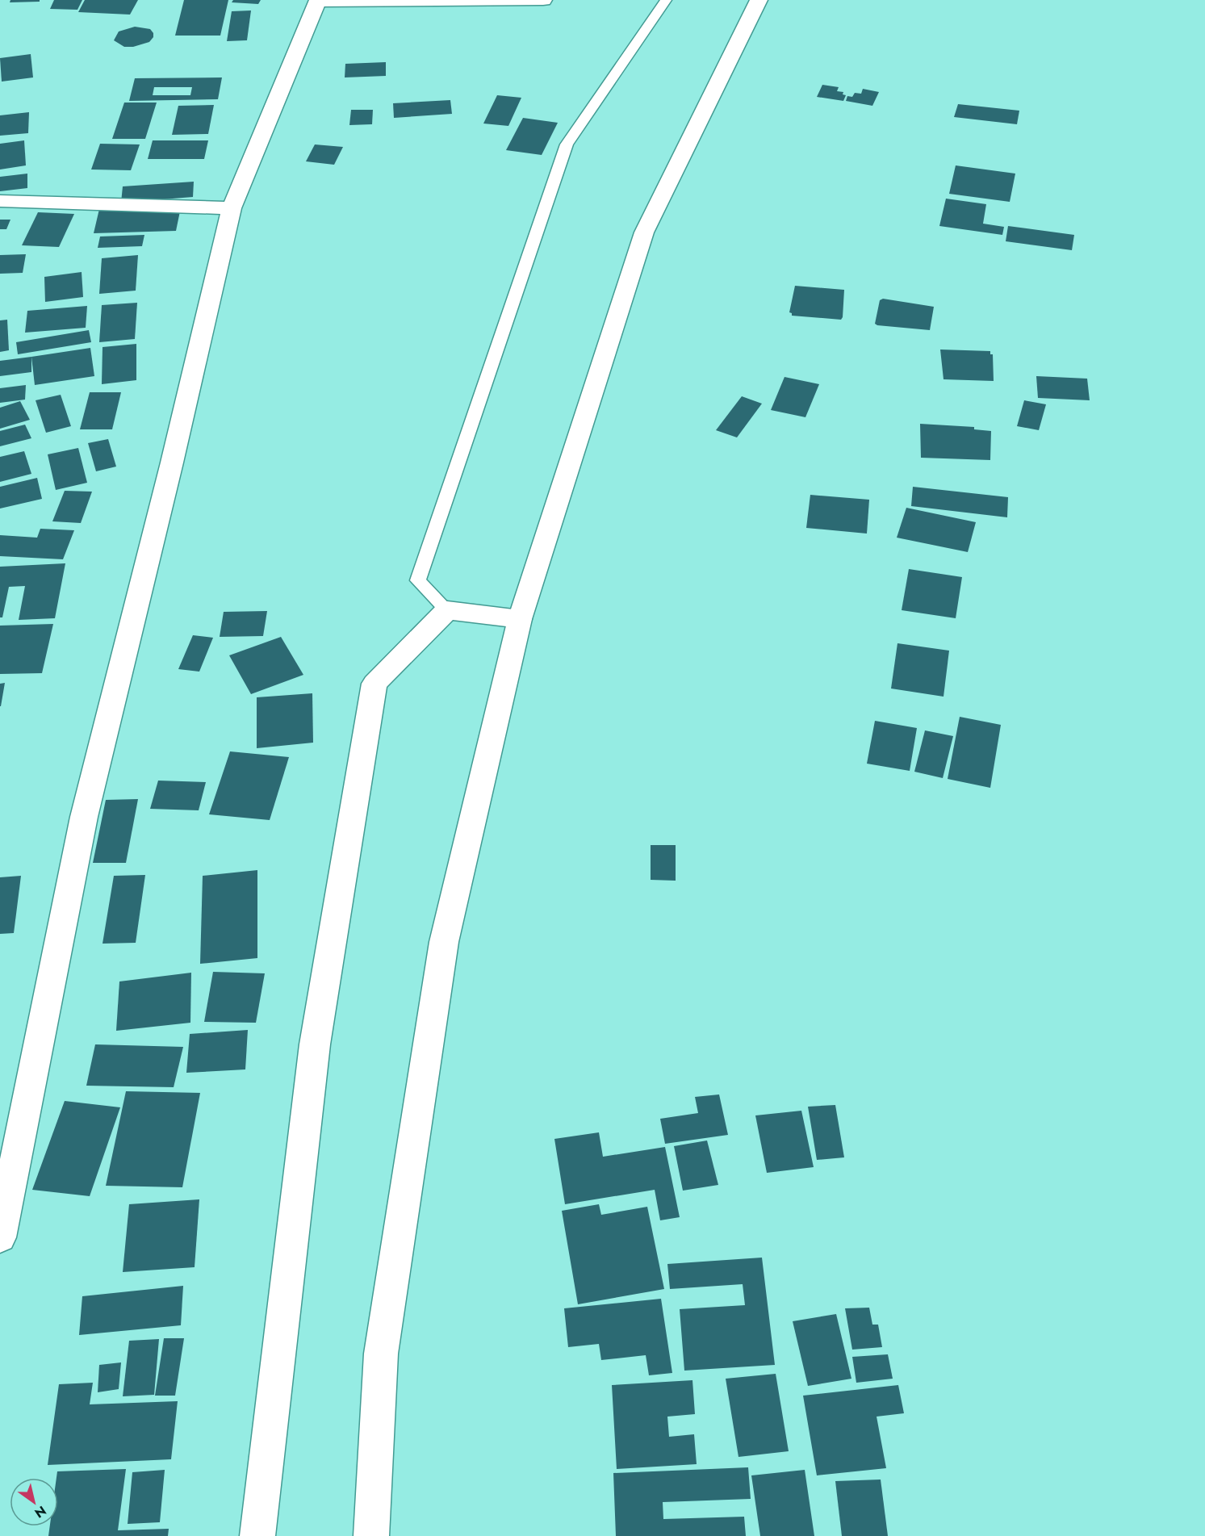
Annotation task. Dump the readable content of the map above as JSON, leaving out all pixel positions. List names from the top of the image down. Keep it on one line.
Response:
{"north":"bottom right"}
